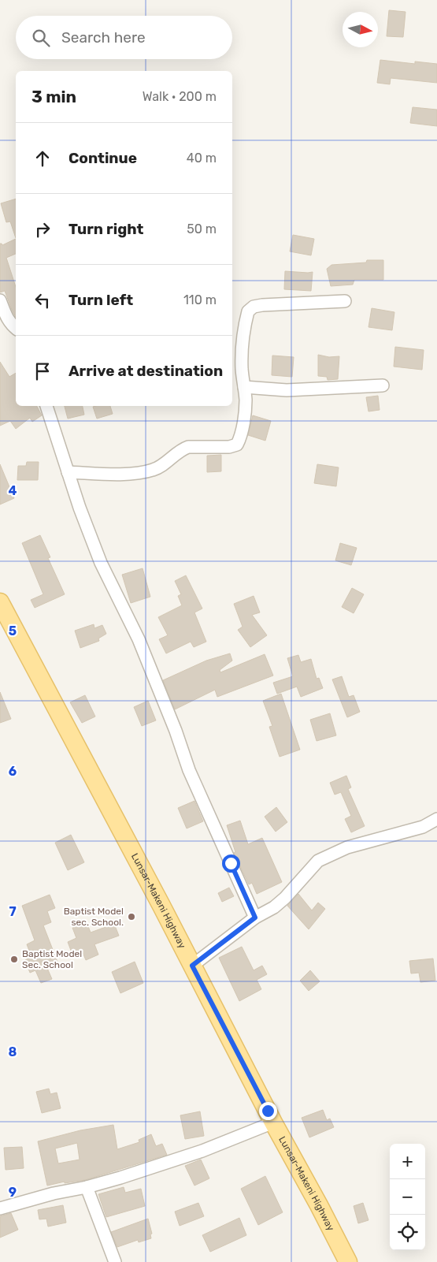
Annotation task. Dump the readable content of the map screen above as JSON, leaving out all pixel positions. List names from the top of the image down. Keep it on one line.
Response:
{"streets":{"main road":["Lunsar-Makeni Highway"]},"places":["Baptist Model sec. School.","Baptist Model Sec. School"],"north":"right","page":{"search":"Search here","heading":["3 min","Walk · 200 m"],"list":[["Continue","40 m"],["Turn right","50 m"],["Turn left","110 m"],"Arrive at destination"],"map_buttons":["+","−"]},"grid":{"rows":["4","5","6","7","8","9"]}}
